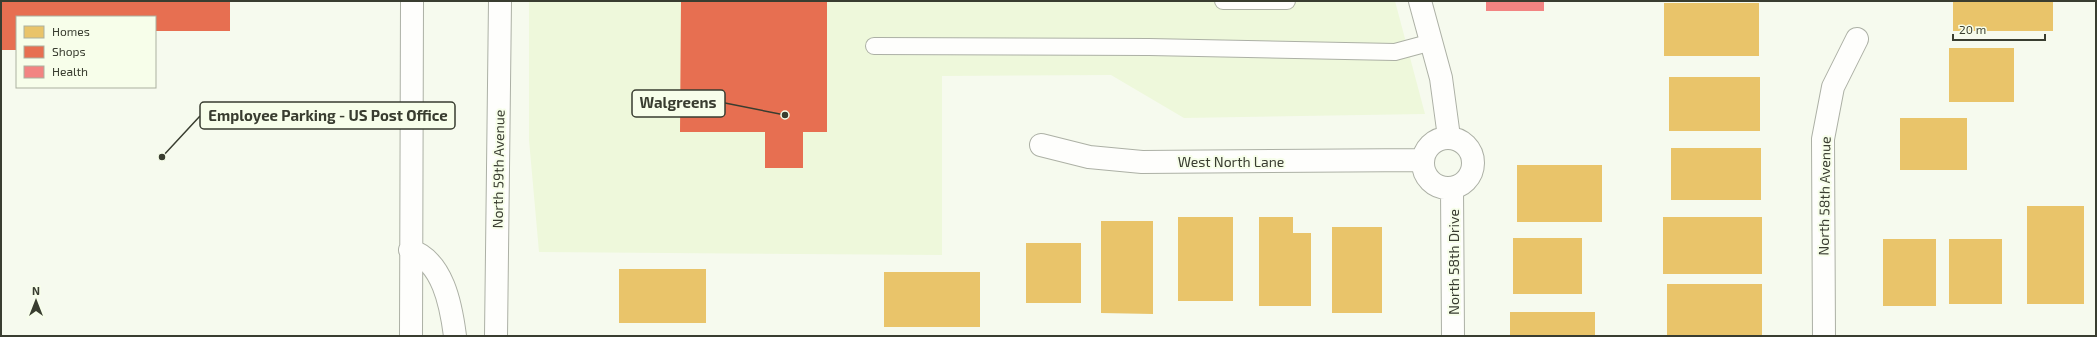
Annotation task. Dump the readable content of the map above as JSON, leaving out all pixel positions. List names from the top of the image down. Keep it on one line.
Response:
{"streets":{"street":["West North Lane","North 59th Avenue","North 58th Avenue","North 58th Drive"]},"crossings":[["West North Lane","North 58th Drive"]],"places":["Walgreens","Employee Parking - US Post Office"],"legend":["Homes","Shops","Health"],"scale_bar":"20 m","north":"top"}
